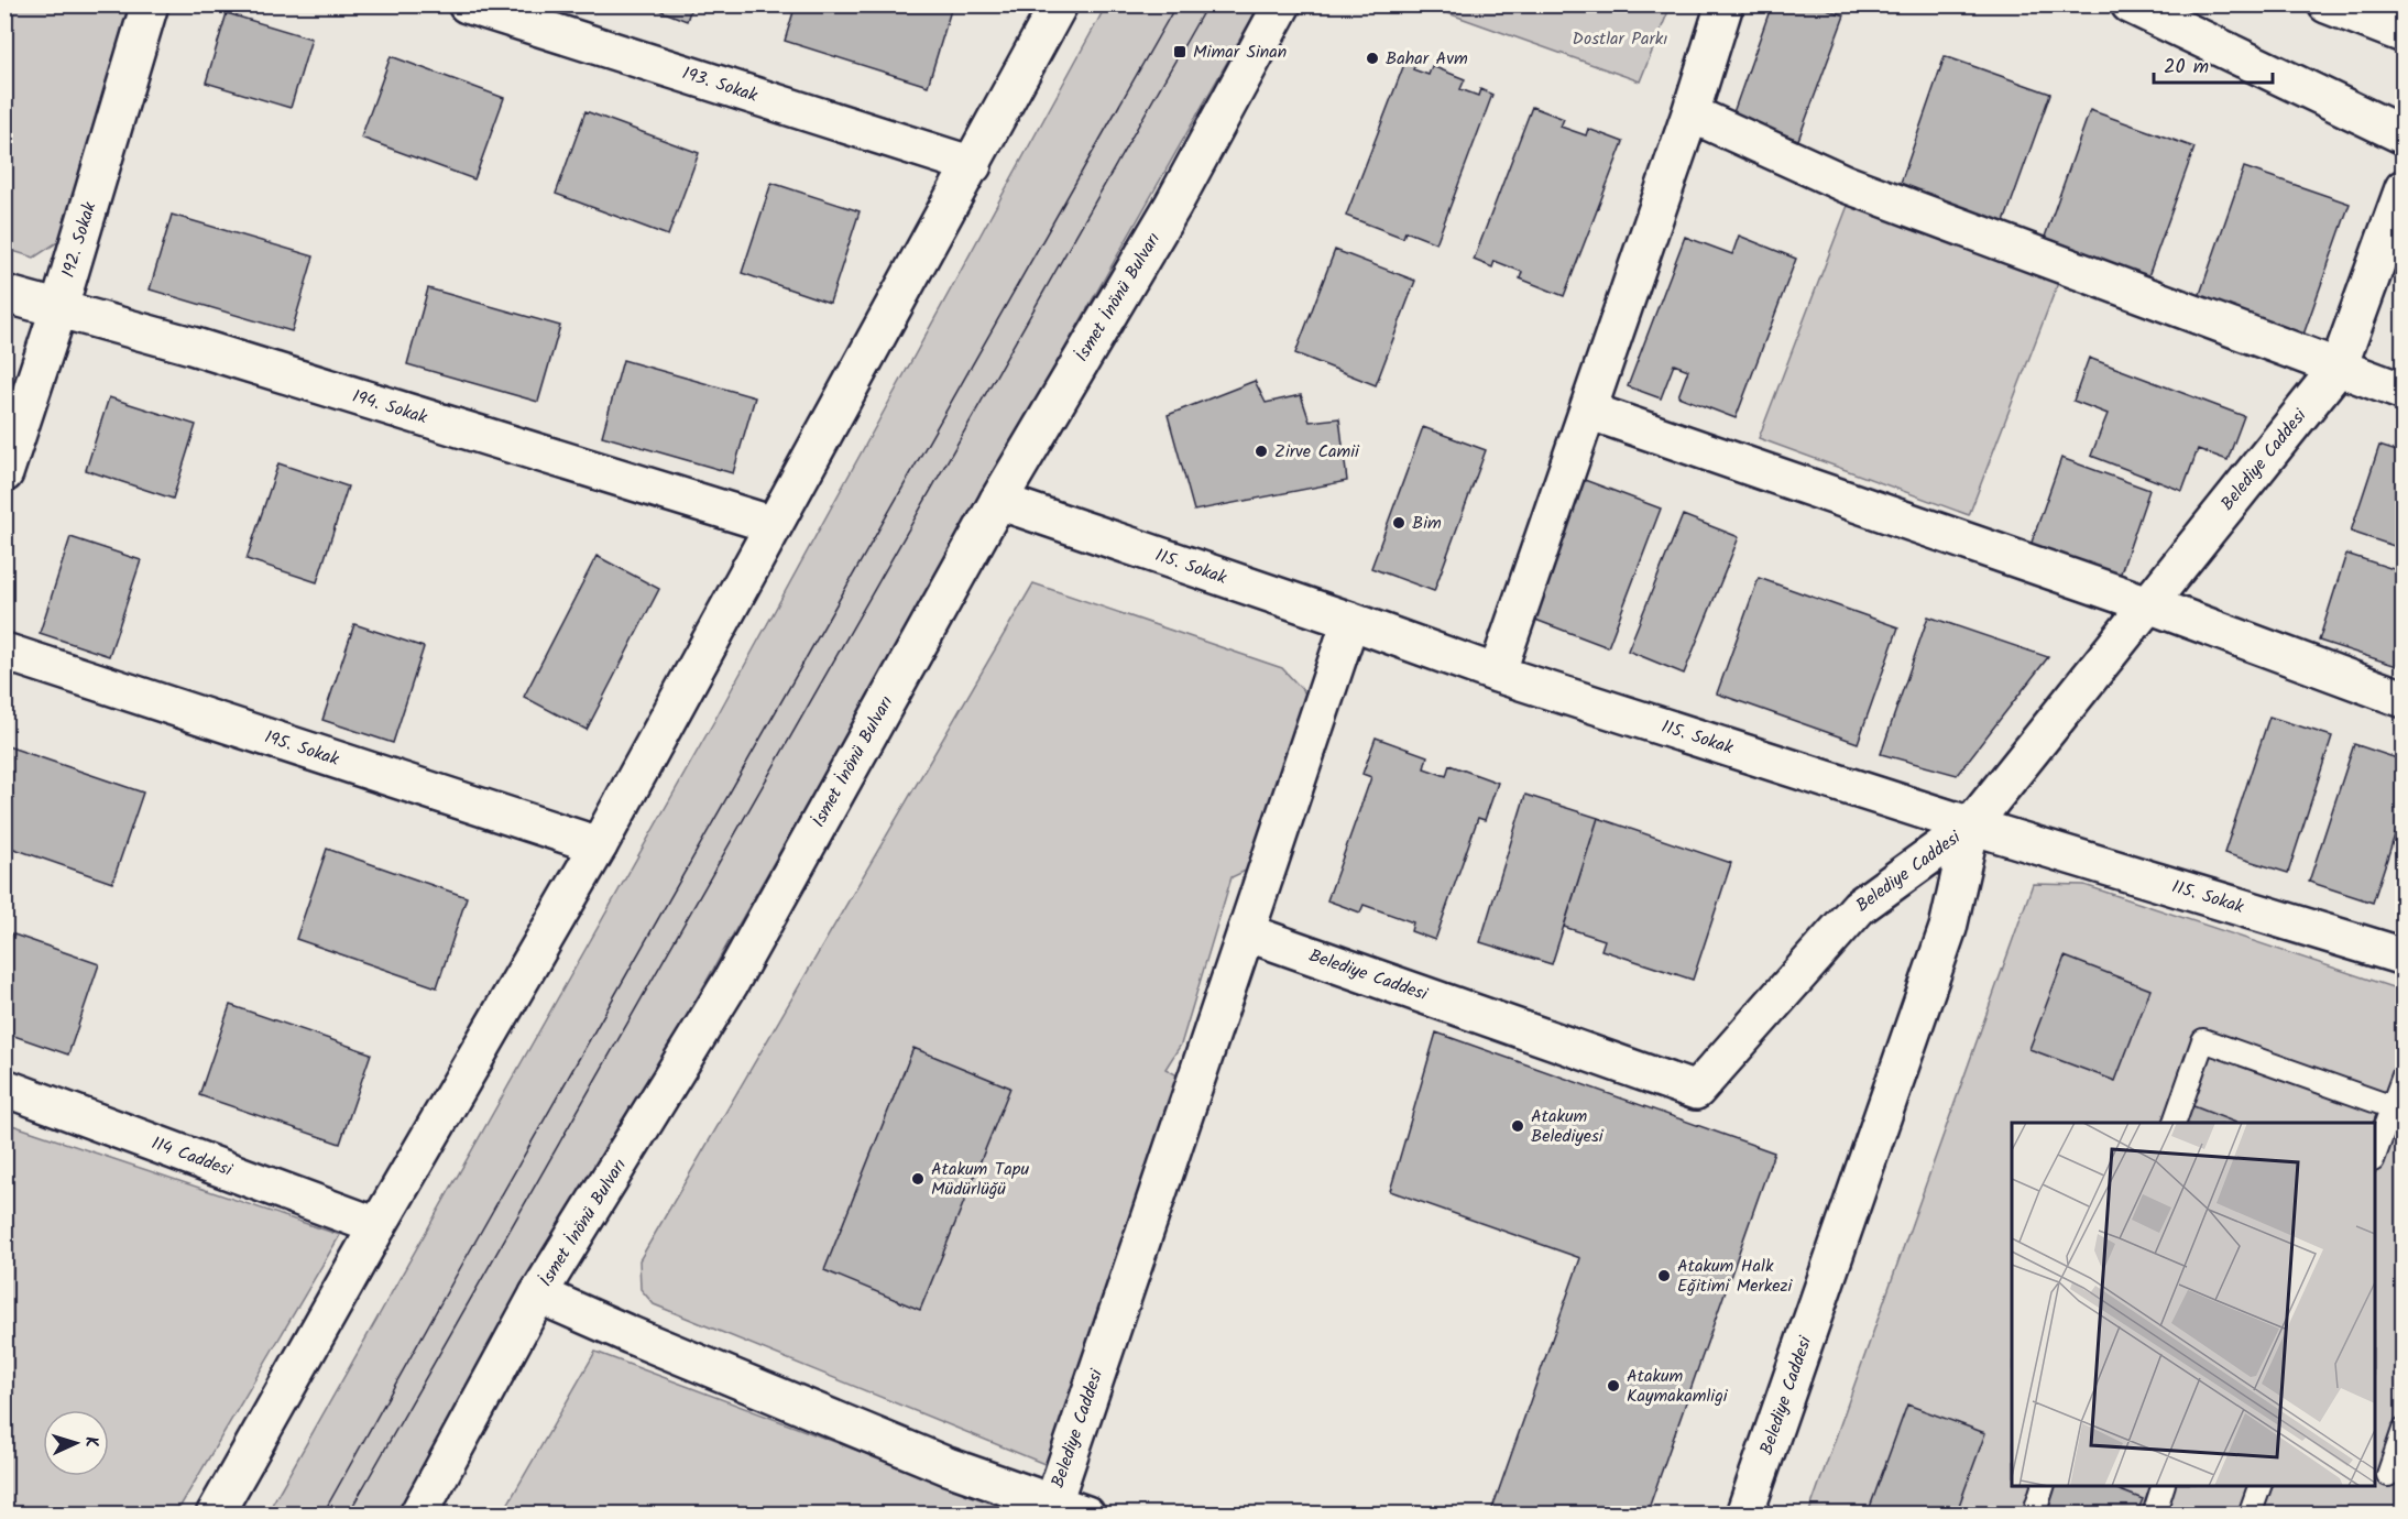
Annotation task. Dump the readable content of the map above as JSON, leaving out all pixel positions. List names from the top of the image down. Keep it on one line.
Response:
{"streets":{"street":["193. Sokak","192. Sokak","İsmet İnönü Bulvarı","194. Sokak","Belediye Caddesi","115. Sokak","195. Sokak","114 Caddesi"]},"crossings":[["192. Sokak","194. Sokak"],["İsmet İnönü Bulvarı","Belediye Caddesi"],["İsmet İnönü Bulvarı","115. Sokak"],["Belediye Caddesi","115. Sokak"]],"parks":["Dostlar Parkı"],"places":{"transit":["Mimar Sinan"],"other":["Bahar Avm","Zirve Camii","Bim","Atakum Belediyesi","Atakum Tapu Müdürlüğü","Atakum Halk Eğitimi Merkezi","Atakum Kaymakamligi"]},"scale_bar":"20 m","north":"right"}
